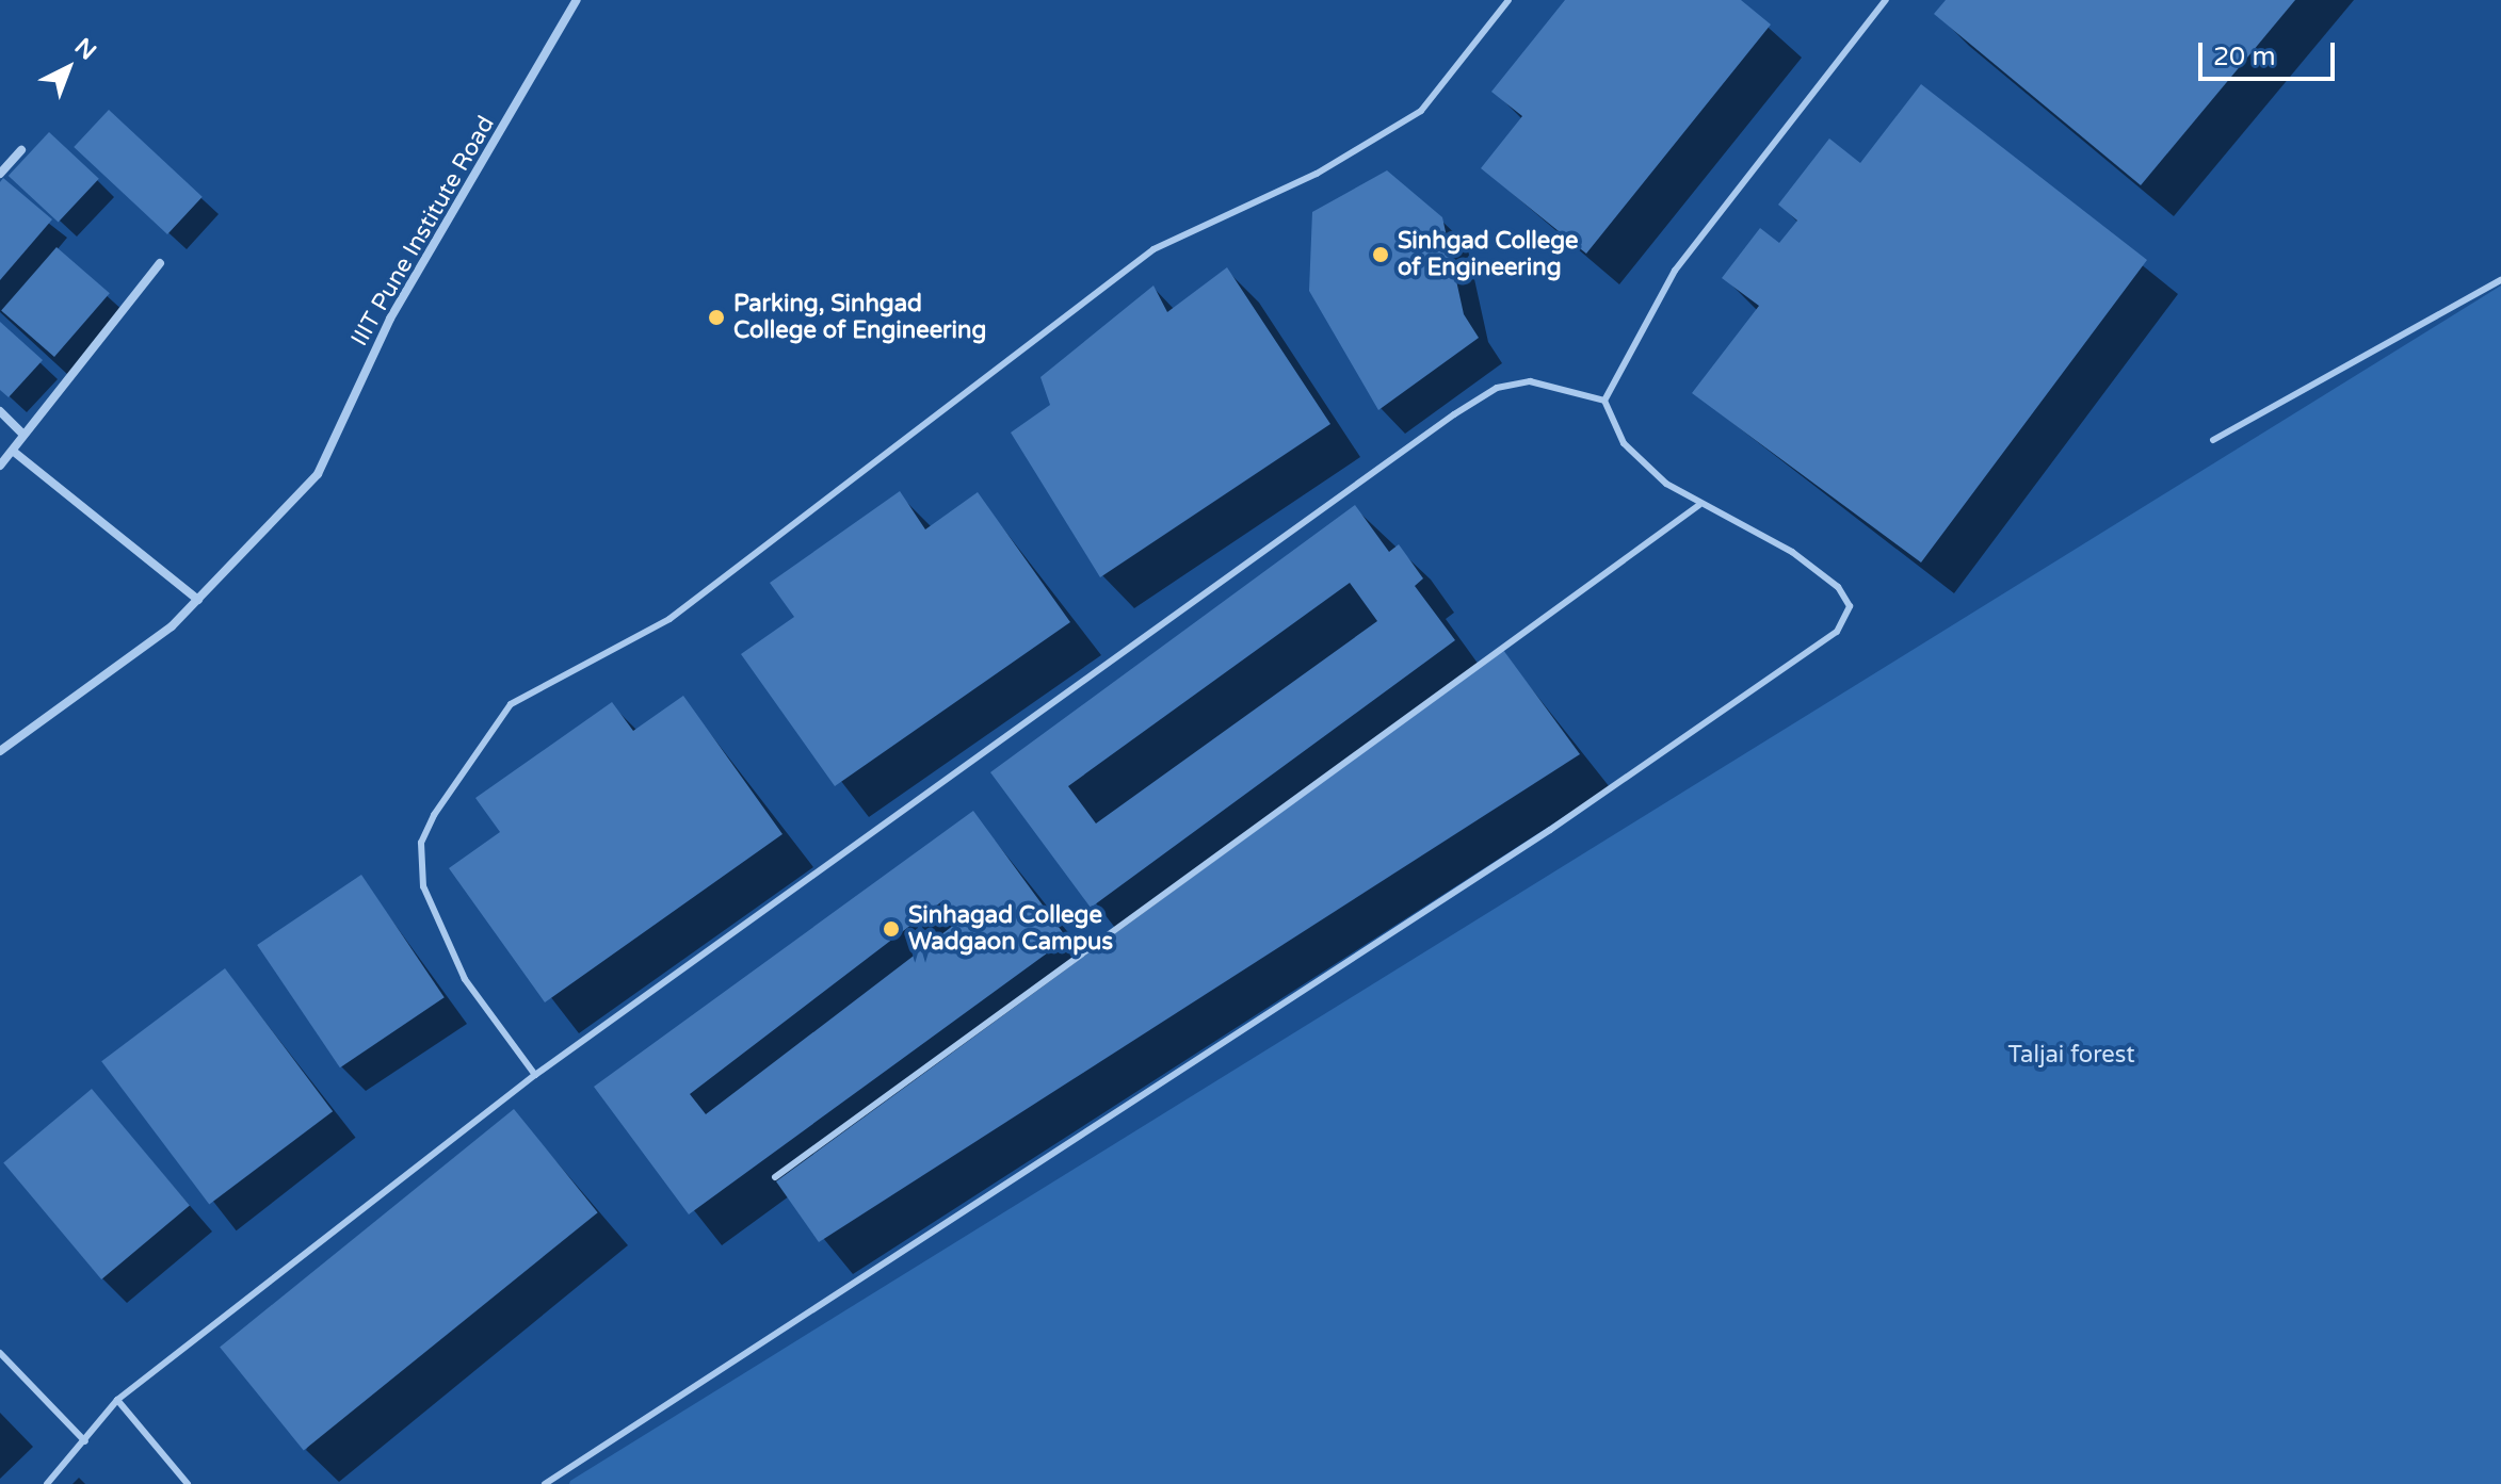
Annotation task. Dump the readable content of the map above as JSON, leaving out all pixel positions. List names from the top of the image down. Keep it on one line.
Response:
{"streets":{"street":["IIIT Pune Institute Road"]},"parks":["Taljai forest"],"places":["Sinhgad College of Engineering","Parking, Sinhgad College of Engineering","Sinhagad College Wadgaon Campus"],"scale_bar":"20 m","north":"top right"}
